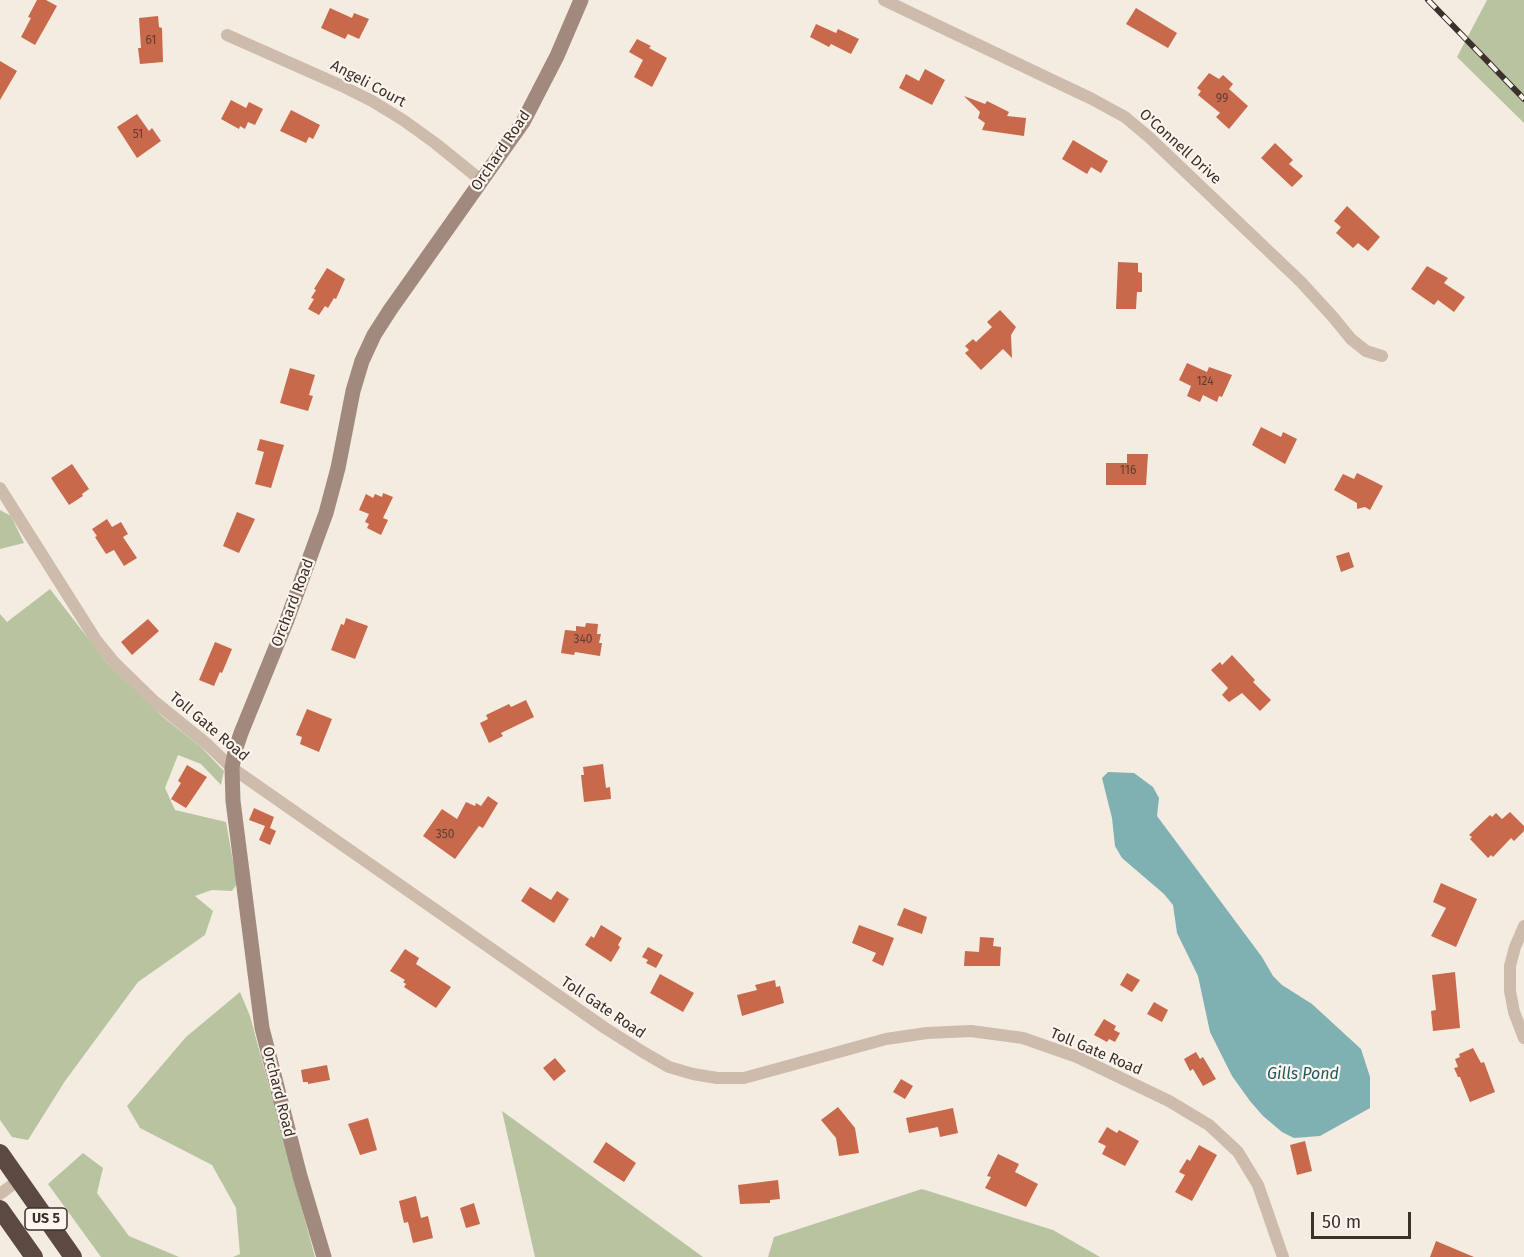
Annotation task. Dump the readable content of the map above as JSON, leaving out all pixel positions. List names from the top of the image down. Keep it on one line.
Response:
{"streets":{"highway":["US 5"],"street":["Angeli Court","O'Connell Drive","Orchard Road","Toll Gate Road"]},"crossings":[["Angeli Court","Orchard Road"],["Orchard Road","Toll Gate Road"]],"water":["Gills Pond"],"house_numbers":["61","99","51","124","116","340","350"],"scale_bar":"50 m"}
